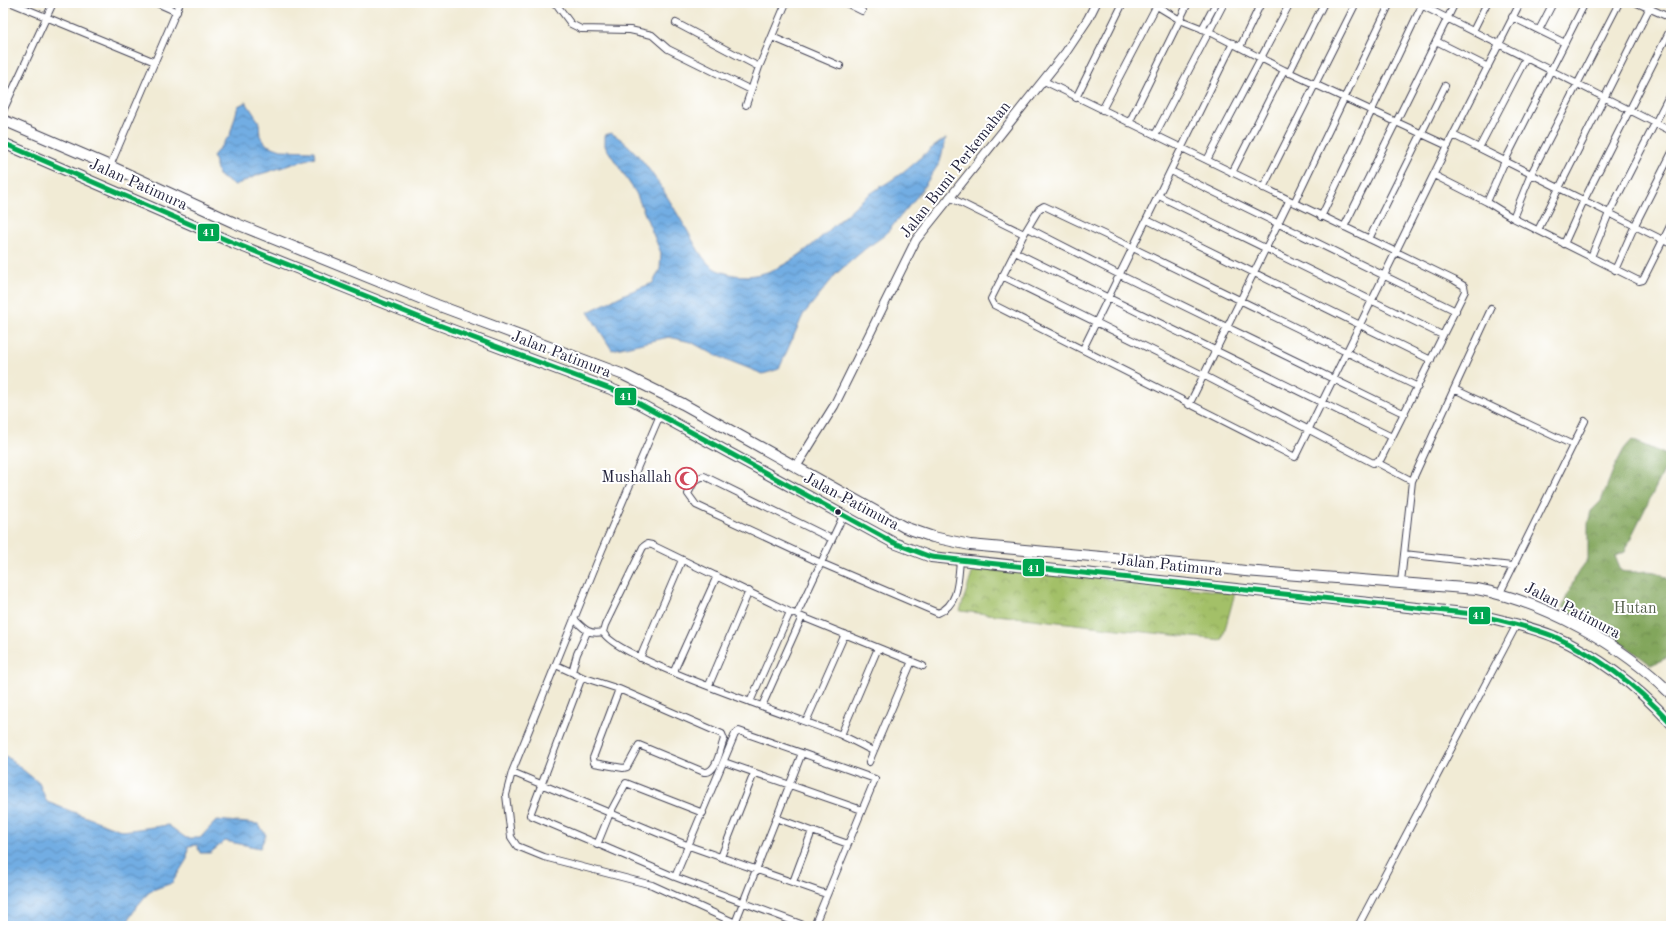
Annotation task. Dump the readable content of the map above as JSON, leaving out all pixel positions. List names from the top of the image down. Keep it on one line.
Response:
{"streets":{"highway":["Jalan Patimura"],"street":["Jalan Bumi Perkemahan"]},"crossings":[["Jalan Bumi Perkemahan","Jalan Patimura"]],"parks":["Hutan"],"places":{"mosque":["Mushallah"]},"lines":["transit line 41"]}
